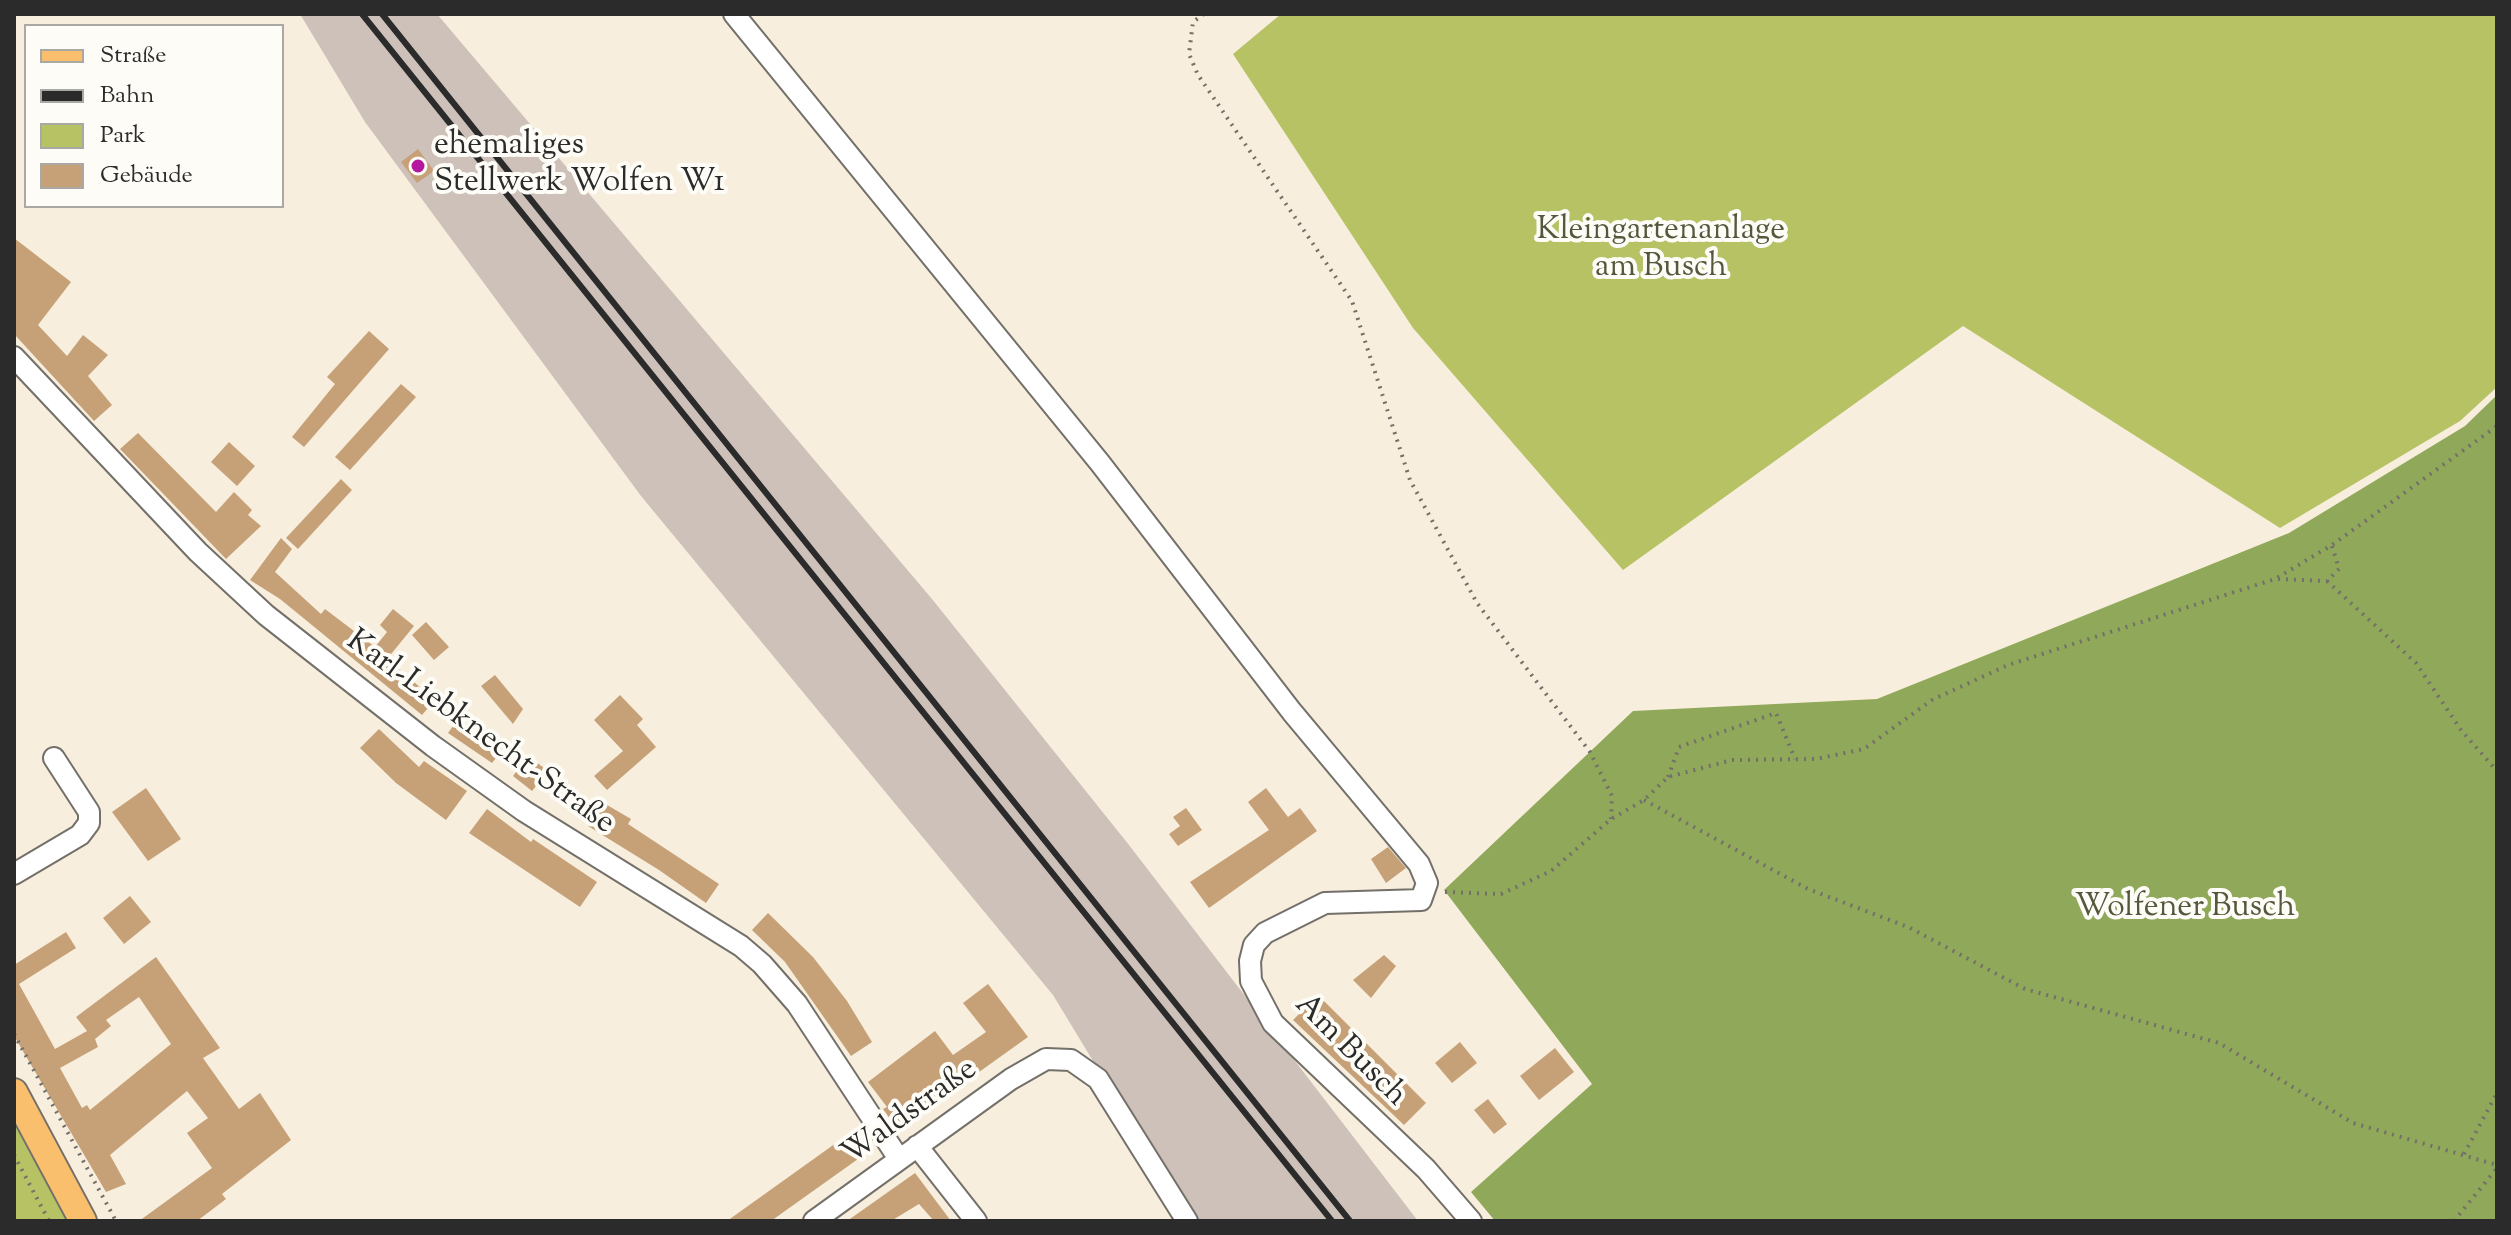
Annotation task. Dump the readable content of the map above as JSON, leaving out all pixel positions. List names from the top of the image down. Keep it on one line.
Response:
{"streets":{"street":["Karl-Liebknecht-Straße","Am Busch","Waldstraße"]},"crossings":[["Karl-Liebknecht-Straße","Waldstraße"]],"parks":["Kleingartenanlage am Busch","Wolfener Busch"],"places":["ehemaliges Stellwerk Wolfen W1"],"legend":["Straße","Bahn","Park","Gebäude"]}
